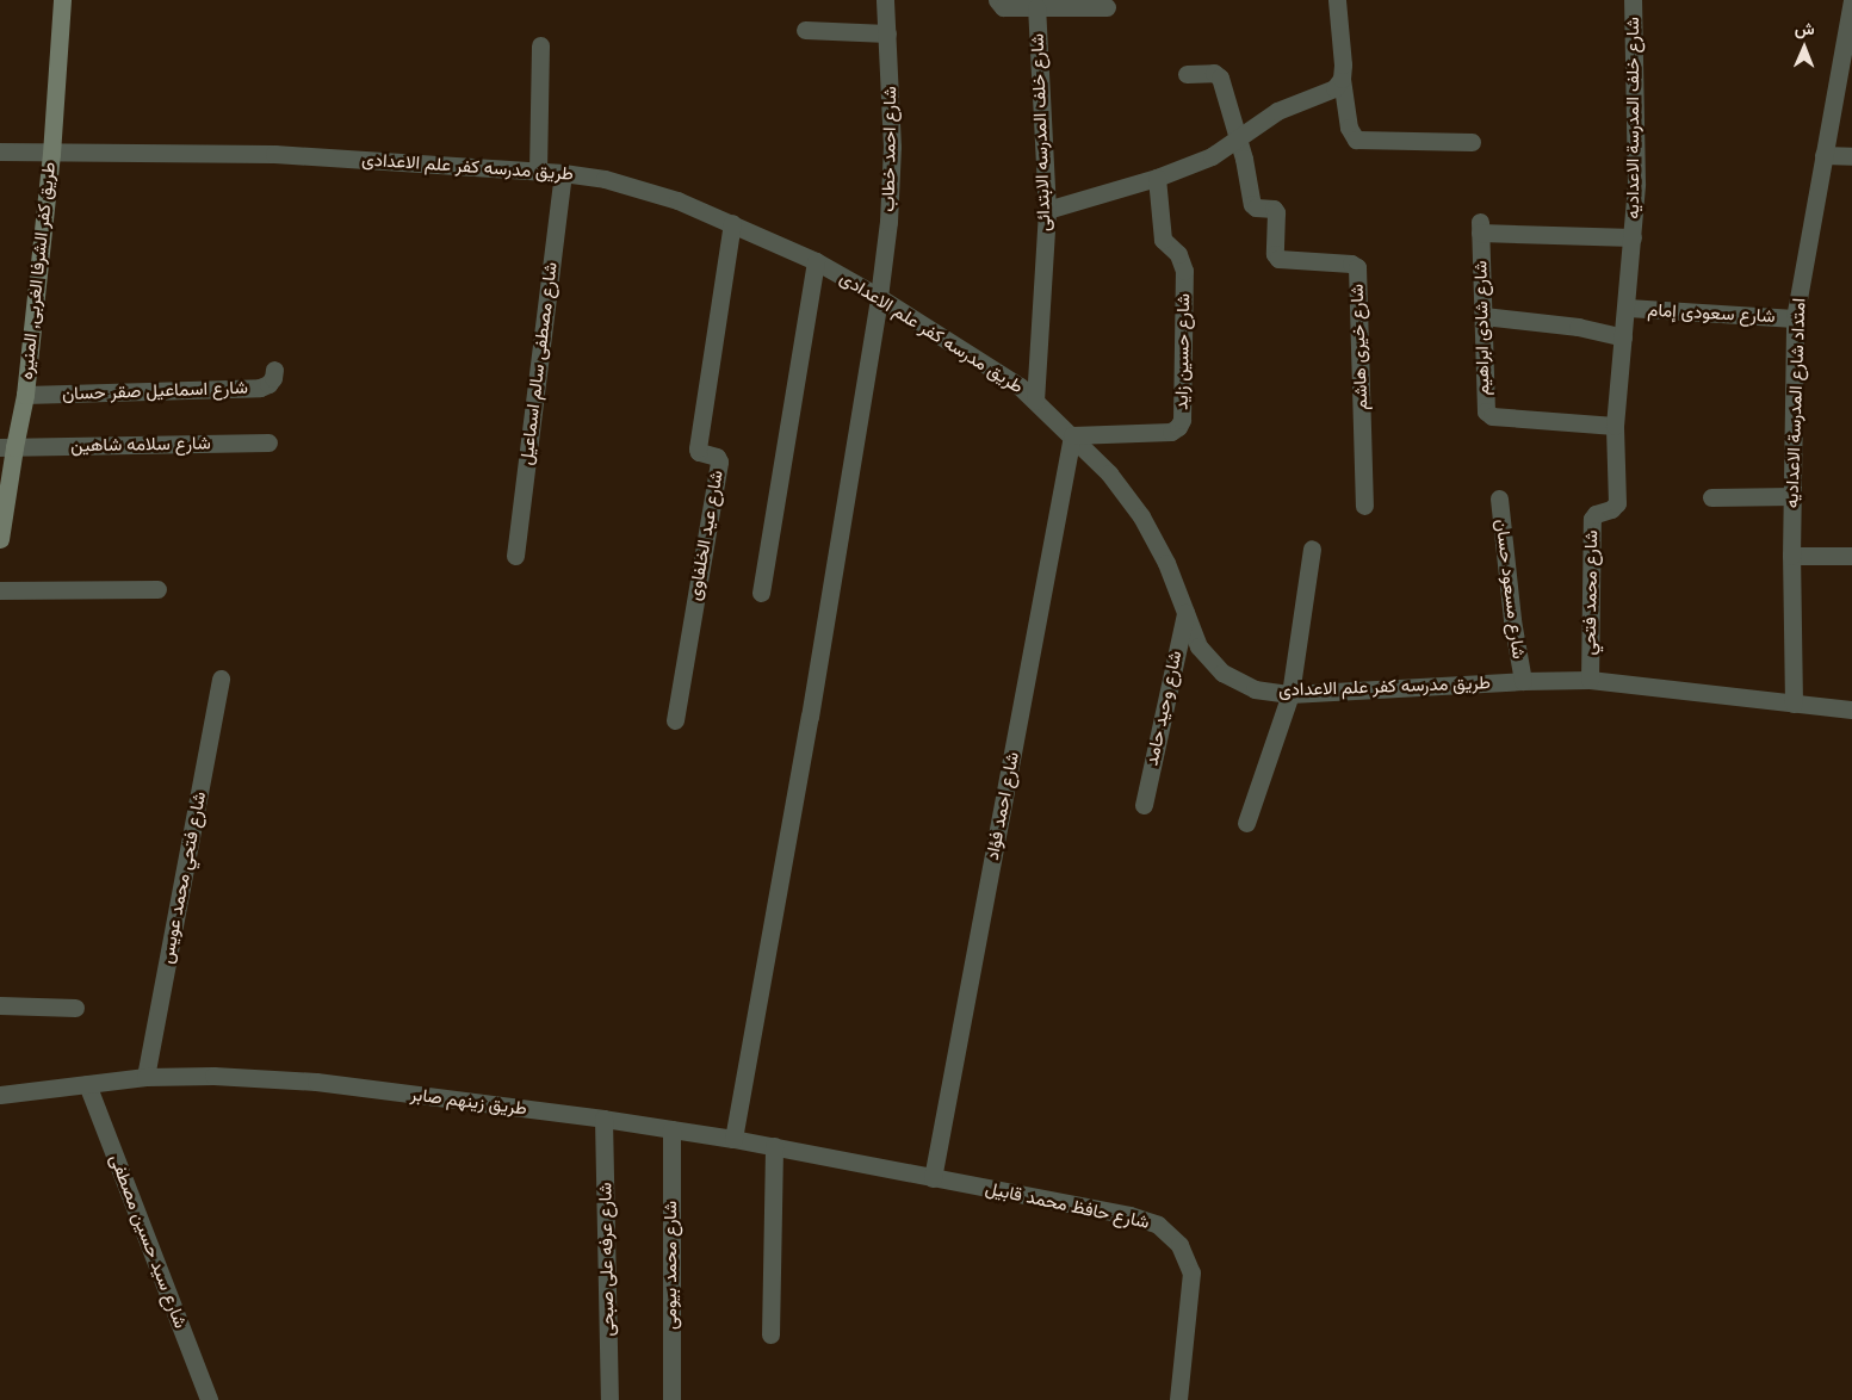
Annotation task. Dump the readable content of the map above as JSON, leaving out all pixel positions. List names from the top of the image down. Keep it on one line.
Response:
{"streets":{"street":["شارع خلف المدرسة الاعداديه","شارع خلف المدرسه الابتدائى","شارع احمد خطاب","طريق مدرسه كفر علم الاعدادى","طريق كفر الشرفا الغربى, المنيره","شارع سعودى إمام","شارع شادى ابراهيم","شارع خيرى هاشم","شارع حسين زايد","شارع مصطفى سالم اسماعيل","شارع اسماعيل صقر حسان","امتداد شارع المدرسة الاعداديه","شارع سلامه شاهين","شارع عيد الخلفاوى","شارع مسعود حسان","شارع محمد فتحي","شارع وحيد حامد","شارع احمد فؤاد","شارع فتحي محمد عويس","طريق زينهم صابر","شارع حافظ محمد قابيل","شارع سيد حسين مصطفى","شارع عرفه على صبحى","شارع محمد بيومى"]},"crossings":[["شارع خلف المدرسة الاعداديه","شارع سعودى إمام"],["شارع خلف المدرسة الاعداديه","شارع شادى ابراهيم"],["شارع خلف المدرسة الاعداديه","شارع محمد فتحي"],["شارع خلف المدرسه الابتدائى","طريق مدرسه كفر علم الاعدادى"],["شارع احمد خطاب","طريق مدرسه كفر علم الاعدادى"],["شارع احمد خطاب","طريق زينهم صابر"],["طريق مدرسه كفر علم الاعدادى","طريق كفر الشرفا الغربى, المنيره"],["طريق مدرسه كفر علم الاعدادى","شارع حسين زايد"],["طريق مدرسه كفر علم الاعدادى","شارع مصطفى سالم اسماعيل"],["طريق مدرسه كفر علم الاعدادى","امتداد شارع المدرسة الاعداديه"],["طريق مدرسه كفر علم الاعدادى","شارع عيد الخلفاوى"],["طريق مدرسه كفر علم الاعدادى","شارع مسعود حسان"],["طريق مدرسه كفر علم الاعدادى","شارع محمد فتحي"],["طريق مدرسه كفر علم الاعدادى","شارع وحيد حامد"],["طريق مدرسه كفر علم الاعدادى","شارع احمد فؤاد"],["طريق كفر الشرفا الغربى, المنيره","شارع اسماعيل صقر حسان"],["طريق كفر الشرفا الغربى, المنيره","شارع سلامه شاهين"],["شارع سعودى إمام","امتداد شارع المدرسة الاعداديه"],["شارع سعودى إمام","شارع محمد فتحي"],["شارع شادى ابراهيم","شارع محمد فتحي"],["شارع حسين زايد","شارع احمد فؤاد"],["شارع احمد فؤاد","طريق زينهم صابر"],["شارع احمد فؤاد","شارع حافظ محمد قابيل"],["شارع فتحي محمد عويس","طريق زينهم صابر"],["طريق زينهم صابر","شارع حافظ محمد قابيل"],["طريق زينهم صابر","شارع سيد حسين مصطفى"],["طريق زينهم صابر","شارع عرفه على صبحى"],["طريق زينهم صابر","شارع محمد بيومى"]],"north":"top"}
